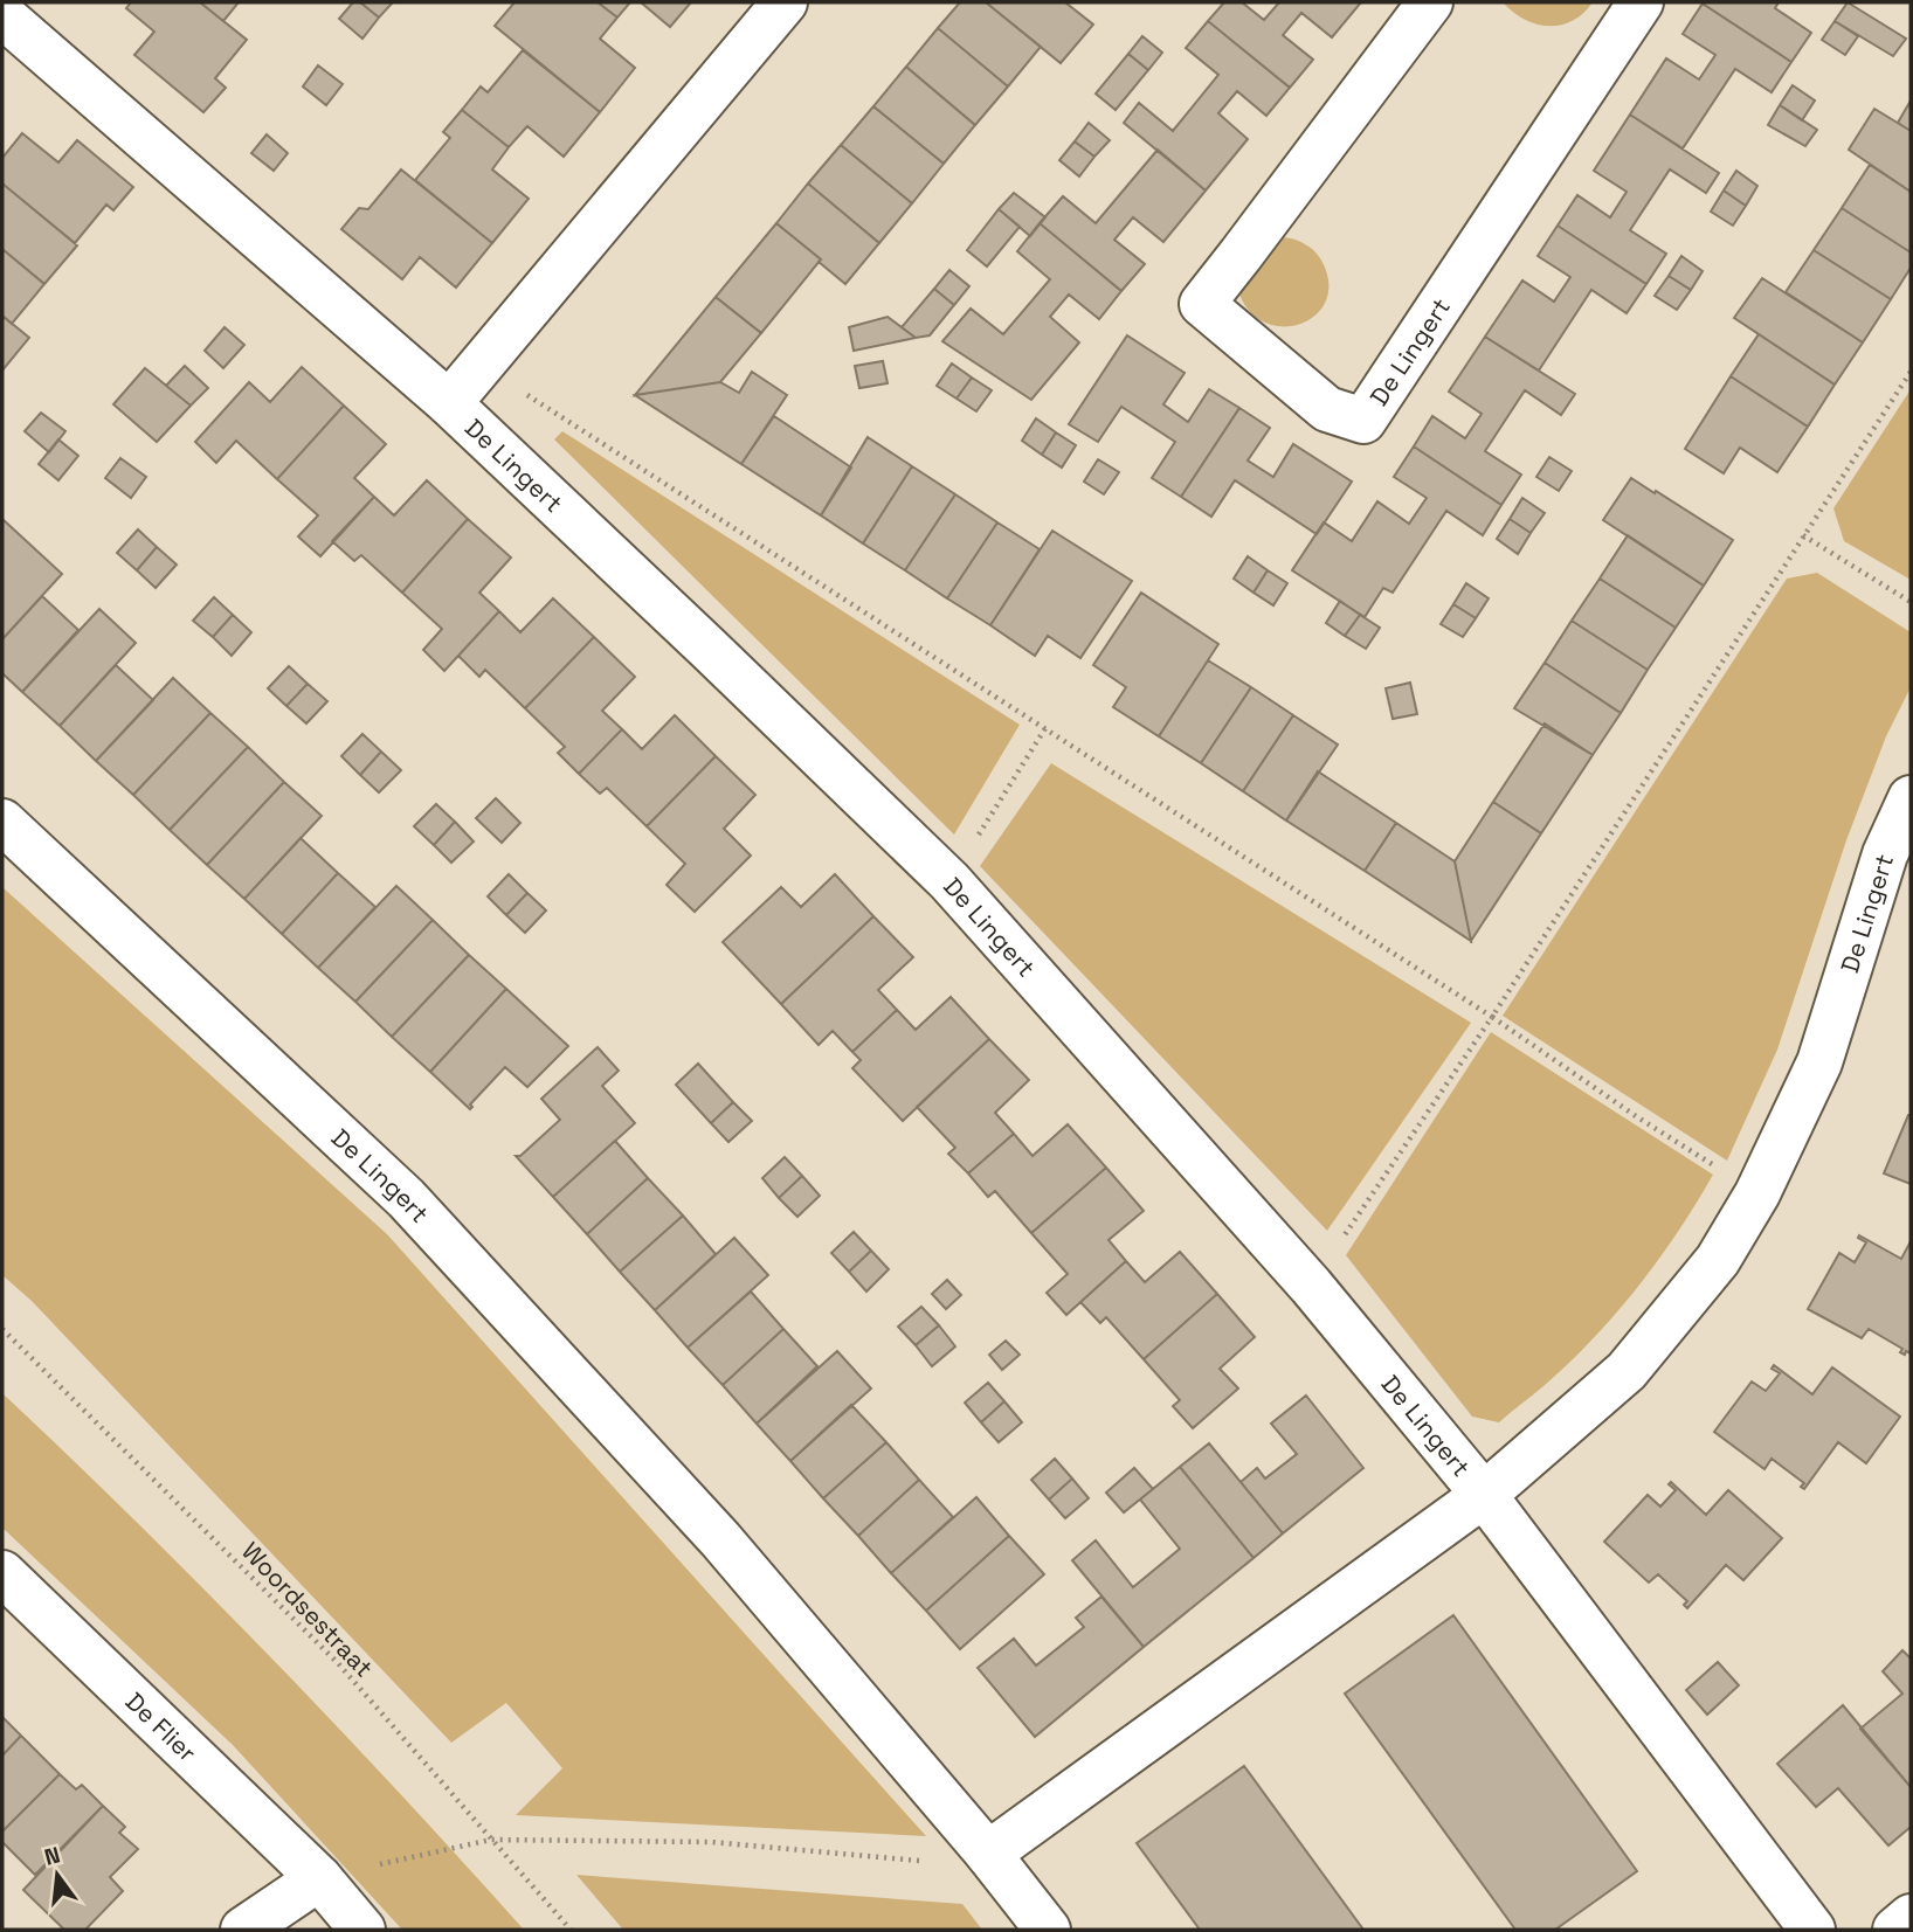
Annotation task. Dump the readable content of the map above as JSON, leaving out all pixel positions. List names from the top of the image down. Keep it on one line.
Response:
{"streets":{"street":["De Lingert","De Flier"],"path":["Woordsestraat"]},"north":"top"}
